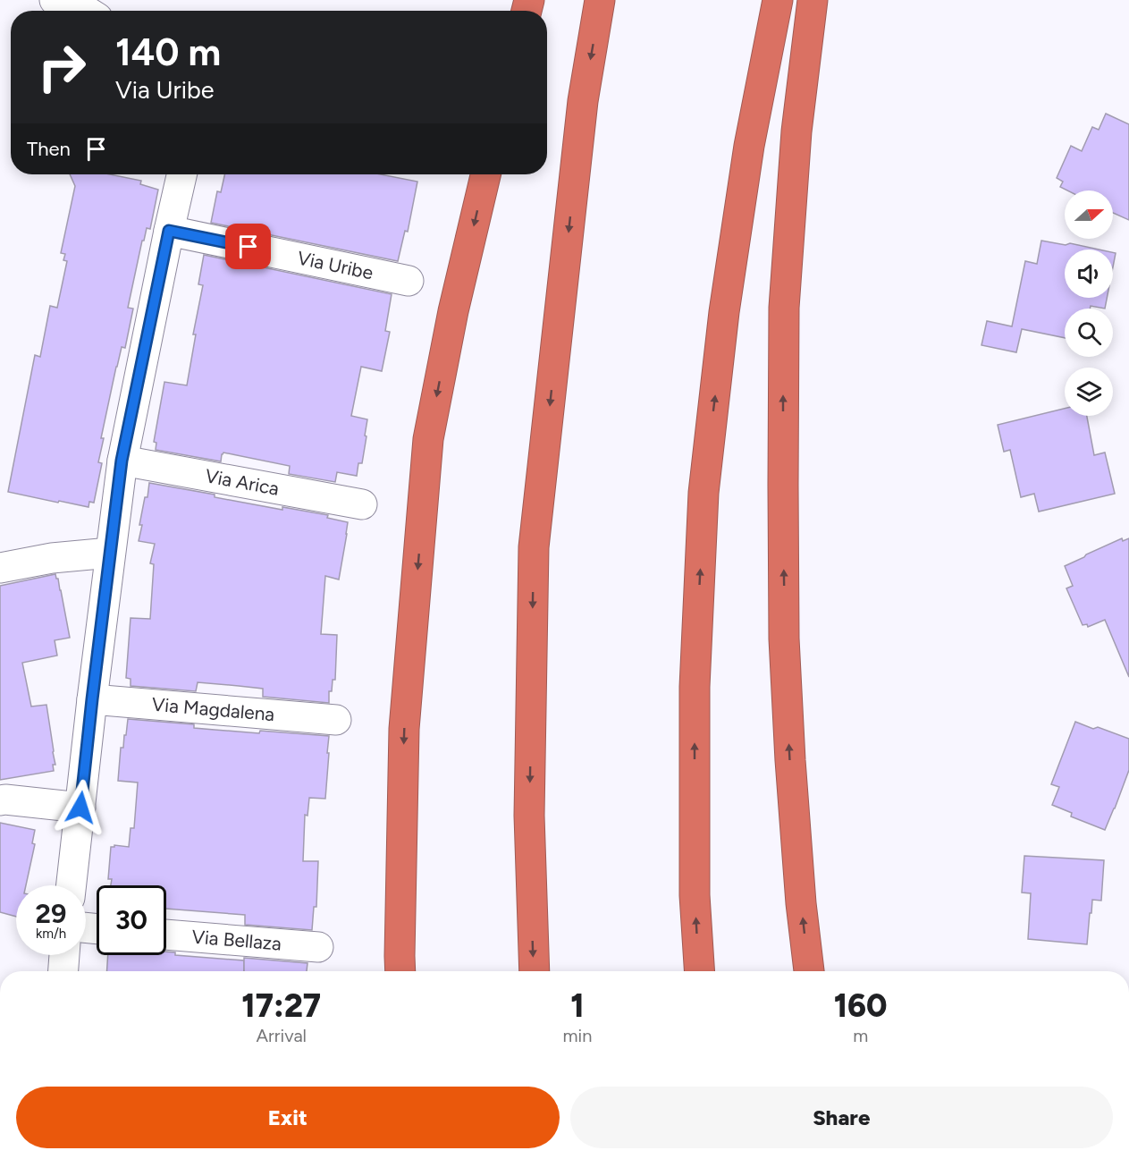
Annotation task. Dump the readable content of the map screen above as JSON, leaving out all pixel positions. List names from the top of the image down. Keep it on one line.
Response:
{"streets":{"street":["Via Uribe","Via Arica","Via Magdalena","Via Bellaza"]},"north":"right","page":{"turn":["140 m","Via Uribe"],"then":"Then","speed":"29 km/h","limit":"30","eta":["17:27","Arrival","1","min","160","m"],"buttons":["Exit","Share"]}}
